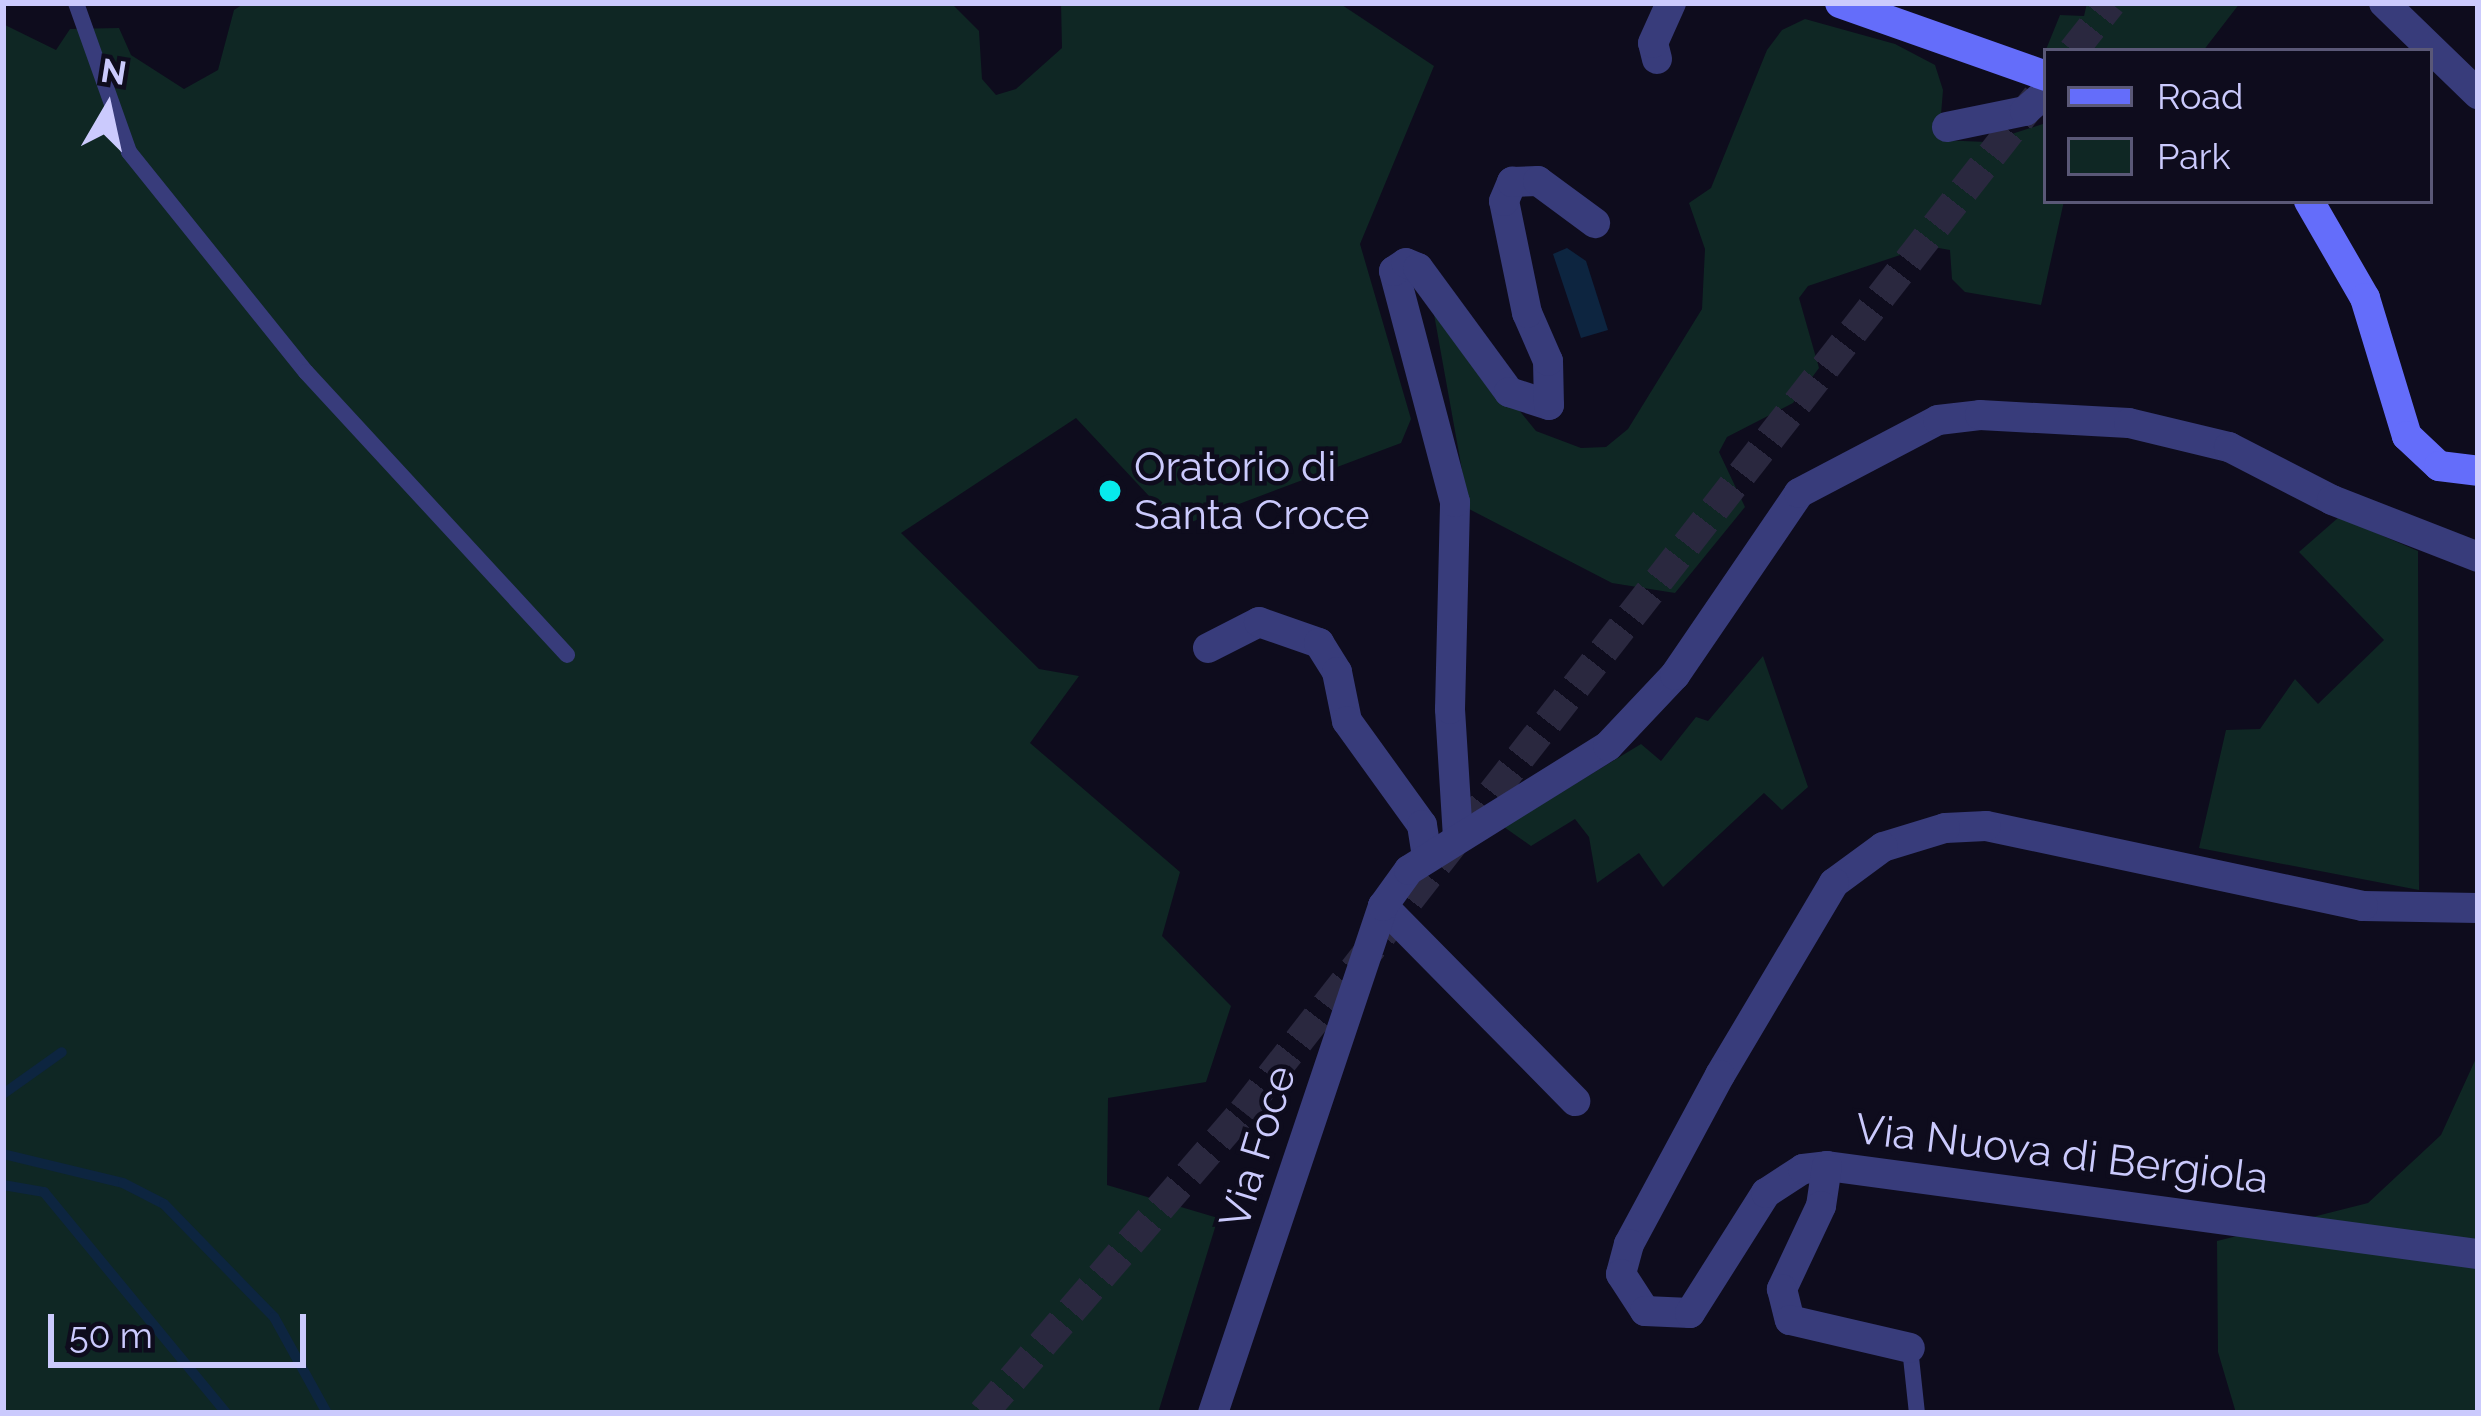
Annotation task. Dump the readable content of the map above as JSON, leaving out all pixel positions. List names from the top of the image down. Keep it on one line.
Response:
{"streets":{"street":["Via Foce","Via Nuova di Bergiola"]},"places":["Oratorio di Santa Croce"],"legend":["Road","Park"],"scale_bar":"50 m","north":"top"}
